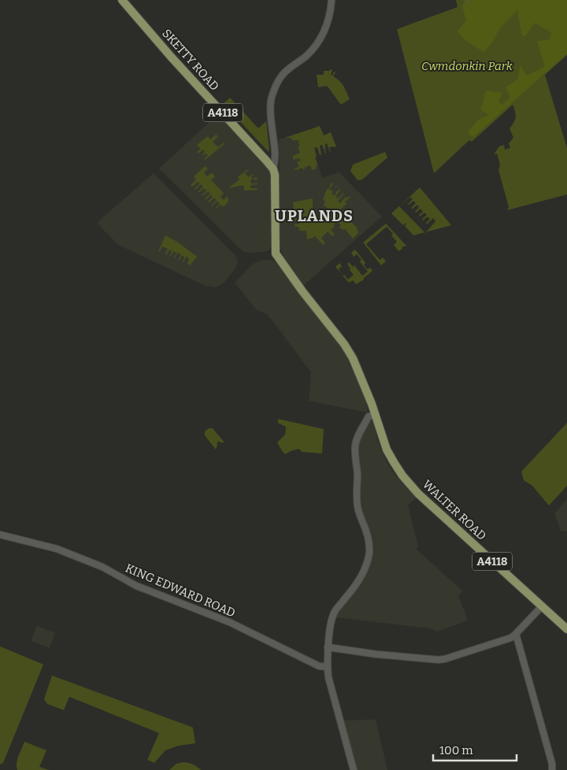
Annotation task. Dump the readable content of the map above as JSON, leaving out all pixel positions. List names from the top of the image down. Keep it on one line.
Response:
{"streets":{"main road":["SKETTY ROAD","A4118","WALTER ROAD"],"street":["KING EDWARD ROAD"]},"crossings":[["SKETTY ROAD","WALTER ROAD"]],"districts":["UPLANDS"],"parks":["Cwmdonkin Park"],"scale_bar":"100 m"}
